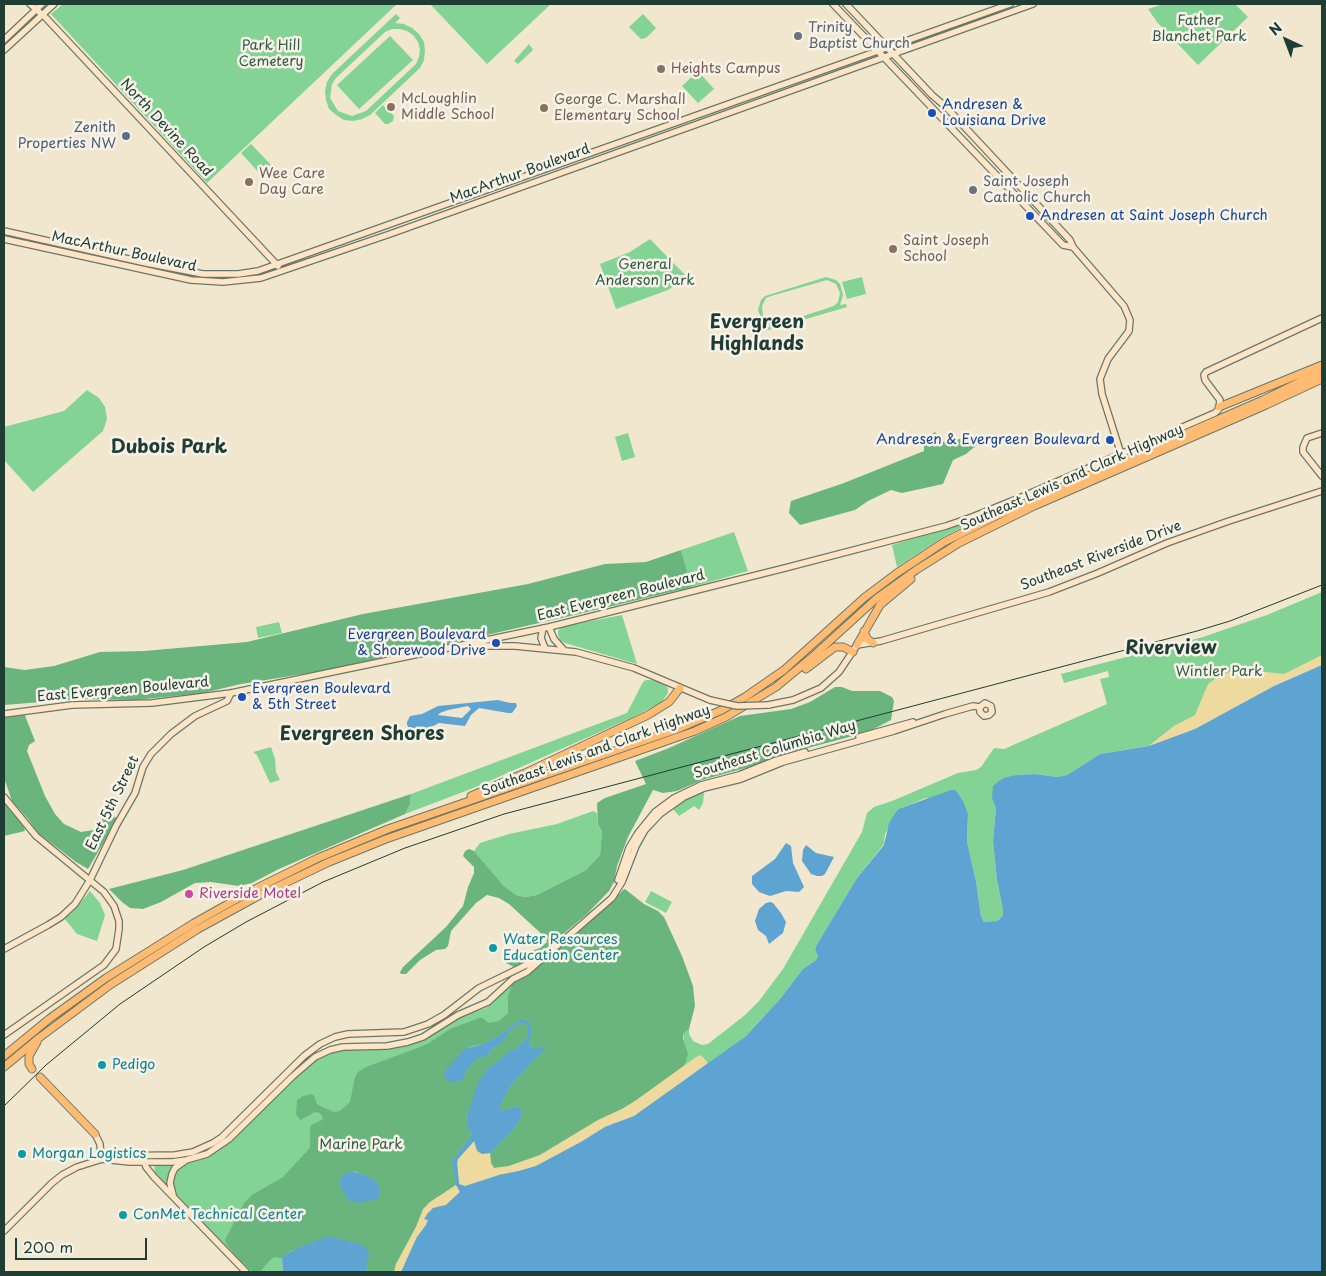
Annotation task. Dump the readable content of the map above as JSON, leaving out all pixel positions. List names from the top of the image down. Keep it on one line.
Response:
{"streets":{"highway":["Southeast Lewis and Clark Highway"],"street":["North Devine Road","MacArthur Boulevard","Southeast Riverside Drive","East Evergreen Boulevard","Southeast Columbia Way","East 5th Street"]},"crossings":[["North Devine Road","MacArthur Boulevard"],["East Evergreen Boulevard","East 5th Street"]],"districts":["Evergreen Highlands","Dubois Park","Riverview","Evergreen Shores"],"parks":["Father Blanchet Park","Park Hill Cemetery","General Anderson Park","Wintler Park","Marine Park"],"places":["Trinity Baptist Church","Heights Campus","McLoughlin Middle School","George C. Marshall Elementary School","Andresen & Louisiana Drive","Zenith Properties NW","Wee Care Day Care","Saint Joseph Catholic Church","Andresen at Saint Joseph Church","Saint Joseph School","Andresen & Evergreen Boulevard","Evergreen Boulevard & Shorewood Drive","Evergreen Boulevard & 5th Street","Riverside Motel","Water Resources Education Center","Pedigo","Morgan Logistics","ConMet Technical Center"],"scale_bar":"200 m","north":"top left"}
